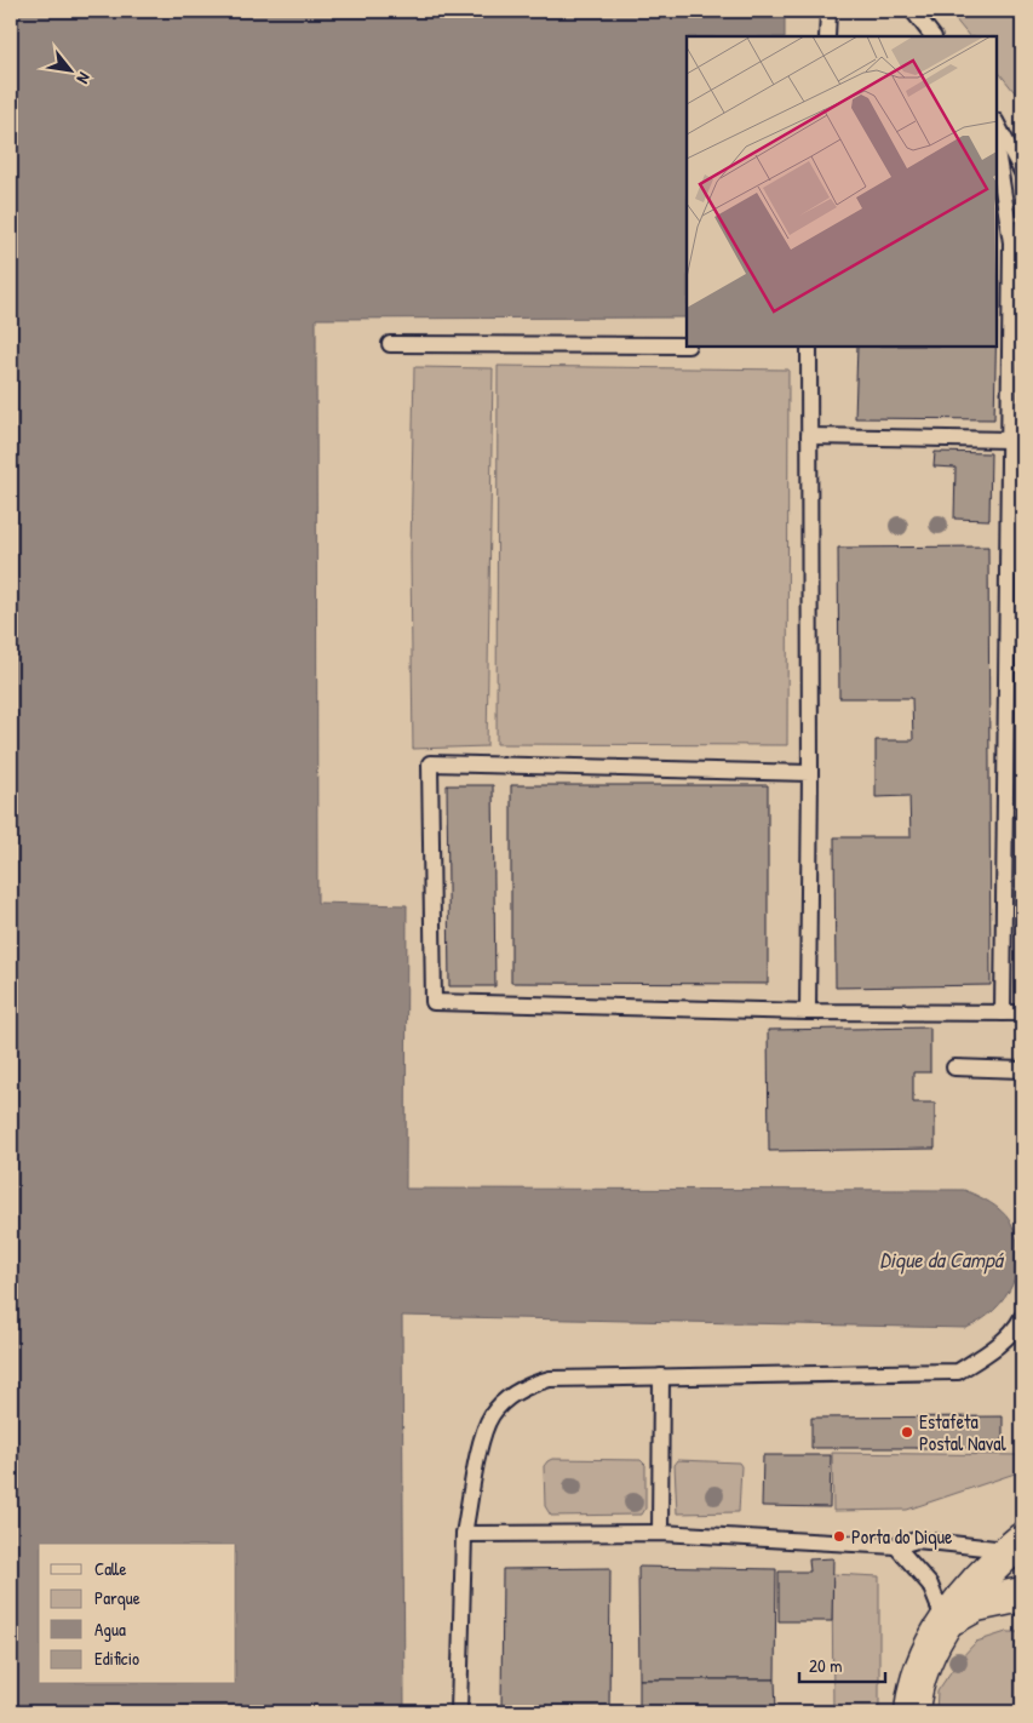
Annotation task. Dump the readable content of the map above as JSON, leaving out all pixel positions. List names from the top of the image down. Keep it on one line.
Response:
{"water":["Dique da Campá"],"places":["Estafeta Postal Naval","Porta do Dique"],"legend":["Calle","Parque","Agua","Edificio"],"scale_bar":"20 m","north":"bottom right"}
